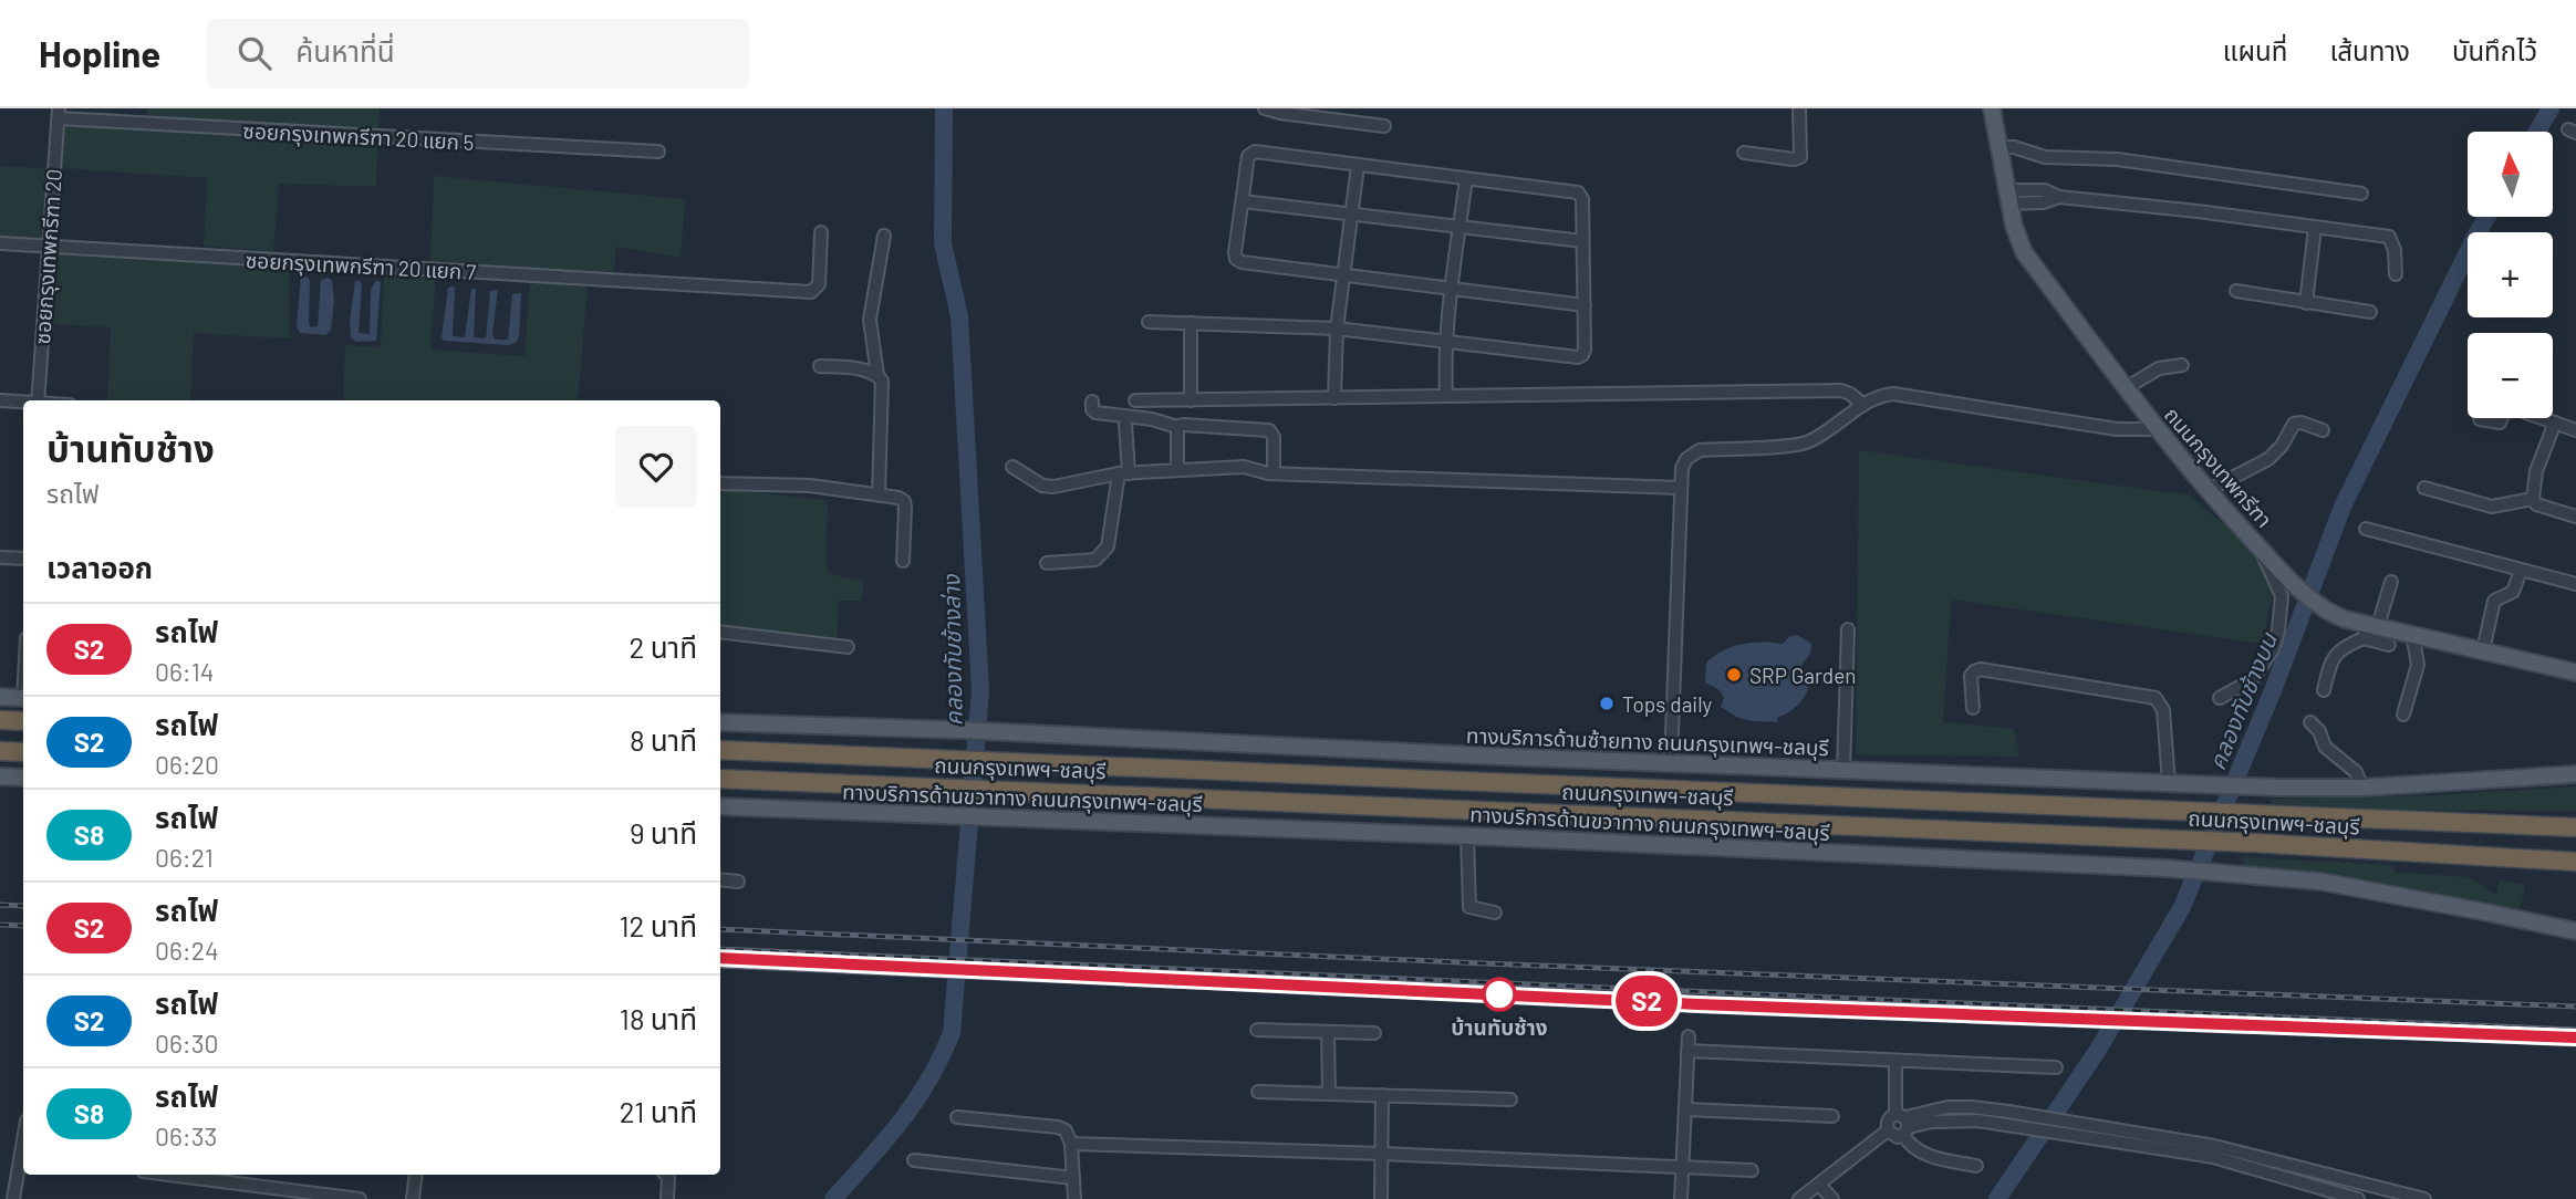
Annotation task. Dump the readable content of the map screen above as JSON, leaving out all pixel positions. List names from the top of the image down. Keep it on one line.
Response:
{"streets":{"highway":["ถนนกรุงเทพฯ-ชลบุรี"],"main road":["ถนนกรุงเทพกรีฑา","ทางบริการด้านซ้ายทาง ถนนกรุงเทพฯ-ชลบุรี","ทางบริการด้านขวาทาง ถนนกรุงเทพฯ-ชลบุรี"],"street":["ซอยกรุงเทพกรีฑา 20 แยก 5","ซอยกรุงเทพกรีฑา 20","ซอยกรุงเทพกรีฑา 20 แยก 7"]},"crossings":[["ซอยกรุงเทพกรีฑา 20 แยก 5","ซอยกรุงเทพกรีฑา 20"],["ซอยกรุงเทพกรีฑา 20","ซอยกรุงเทพกรีฑา 20 แยก 7"]],"water":["คลองทับช้างล่าง","คลองทับช้างบน"],"places":["SRP Garden","Tops daily","บ้านทับช้าง"],"north":"top","page":{"header":"Hopline","search":"ค้นหาที่นี่","nav":["แผนที่","เส้นทาง","บันทึกไว้"],"on_map":"S2","map_buttons":["+","−"],"heading":[["บ้านทับช้าง","รถไฟ"],"เวลาออก"],"list":[{"mark":"S2","name":"รถไฟ","note":"06:14","value":"2 นาที"},{"mark":"S2","name":"รถไฟ","note":"06:20","value":"8 นาที"},{"mark":"S8","name":"รถไฟ","note":"06:21","value":"9 นาที"},{"mark":"S2","name":"รถไฟ","note":"06:24","value":"12 นาที"},{"mark":"S2","name":"รถไฟ","note":"06:30","value":"18 นาที"},{"mark":"S8","name":"รถไฟ","note":"06:33","value":"21 นาที"}]}}
